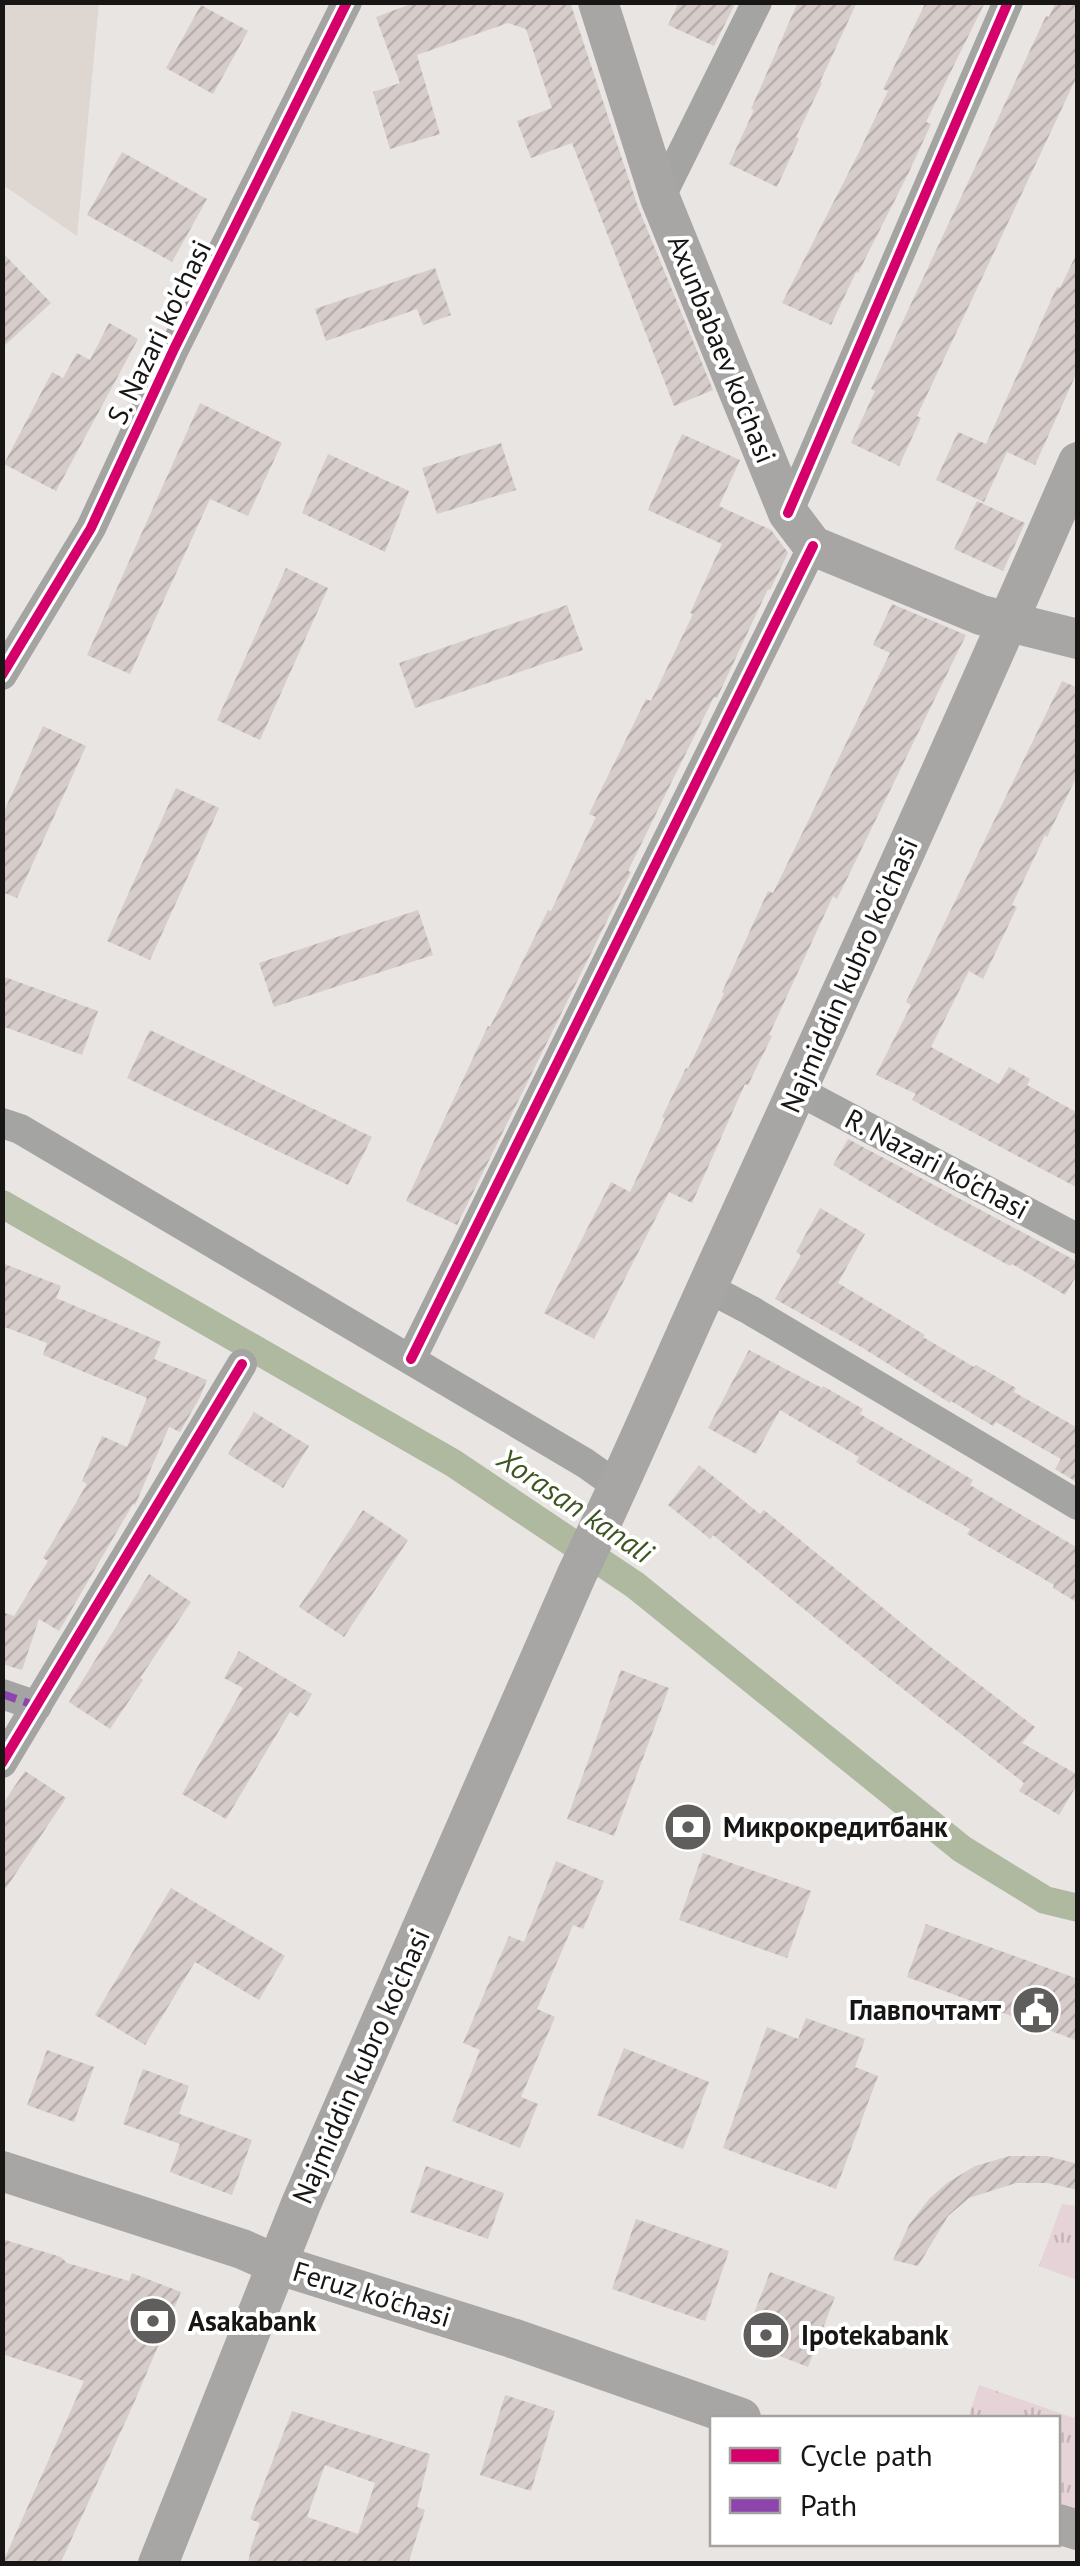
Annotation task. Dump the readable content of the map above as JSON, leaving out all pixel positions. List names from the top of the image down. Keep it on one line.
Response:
{"streets":{"main road":["Axunbabaev ko'chasi","Najmiddin kubro ko'chasi","Feruz ko'chasi"],"street":["S. Nazari ko'chasi","R. Nazari ko'chasi"]},"crossings":[["Najmiddin kubro ko'chasi","R. Nazari ko'chasi"],["Najmiddin kubro ko'chasi","Feruz ko'chasi"]],"water":["Xorasan kanali"],"places":{"bank":["Микрокредитбанк","Asakabank","Ipotekabank"],"public building":["Главпочтамт"]},"legend":["Cycle path","Path"]}
